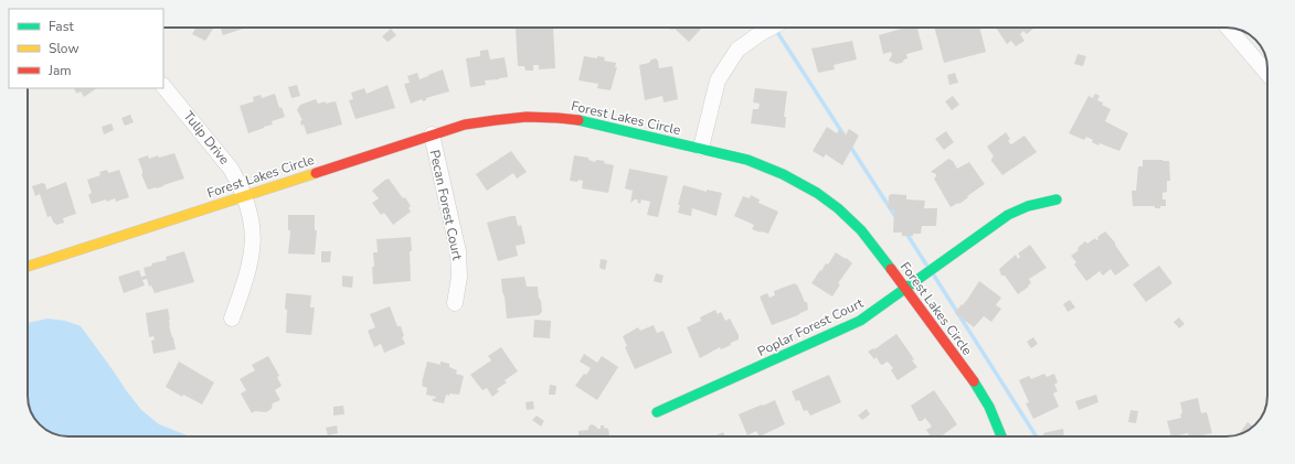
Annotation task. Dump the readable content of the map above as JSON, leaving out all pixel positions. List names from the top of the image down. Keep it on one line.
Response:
{"streets":{"street":["Forest Lakes Circle","Tulip Drive","Pecan Forest Court","Poplar Forest Court"]},"crossings":[["Forest Lakes Circle","Tulip Drive"],["Forest Lakes Circle","Pecan Forest Court"],["Forest Lakes Circle","Poplar Forest Court"]],"legend":["Fast","Slow","Jam"]}
